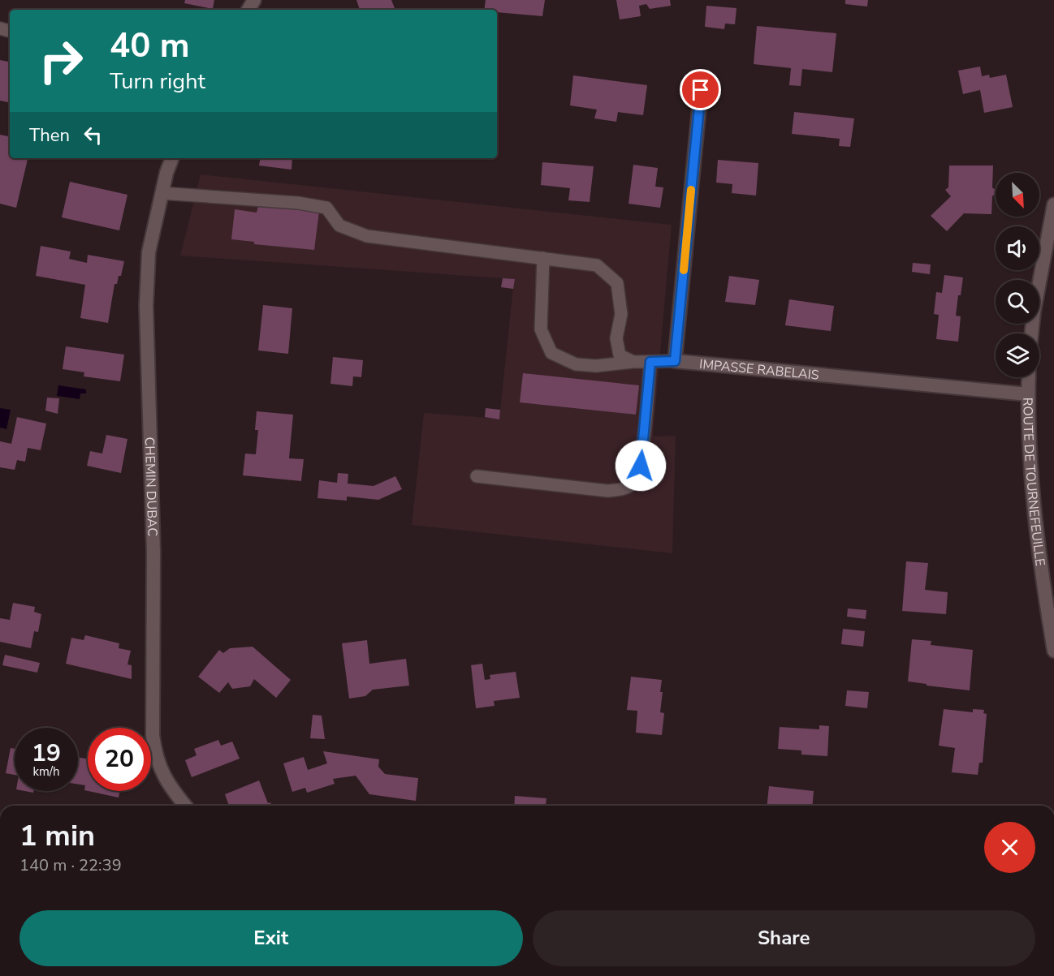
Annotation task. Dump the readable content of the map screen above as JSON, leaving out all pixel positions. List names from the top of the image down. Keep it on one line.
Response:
{"streets":{"street":["IMPASSE RABELAIS","ROUTE DE TOURNEFEUILLE","CHEMIN DUBAC"]},"crossings":[["IMPASSE RABELAIS","ROUTE DE TOURNEFEUILLE"]],"north":"bottom right","page":{"turn":["40 m","Turn right"],"then":"Then","speed":"19 km/h","limit":"20","heading":["1 min","140 m · 22:39"],"buttons":["Exit","Share"]}}
